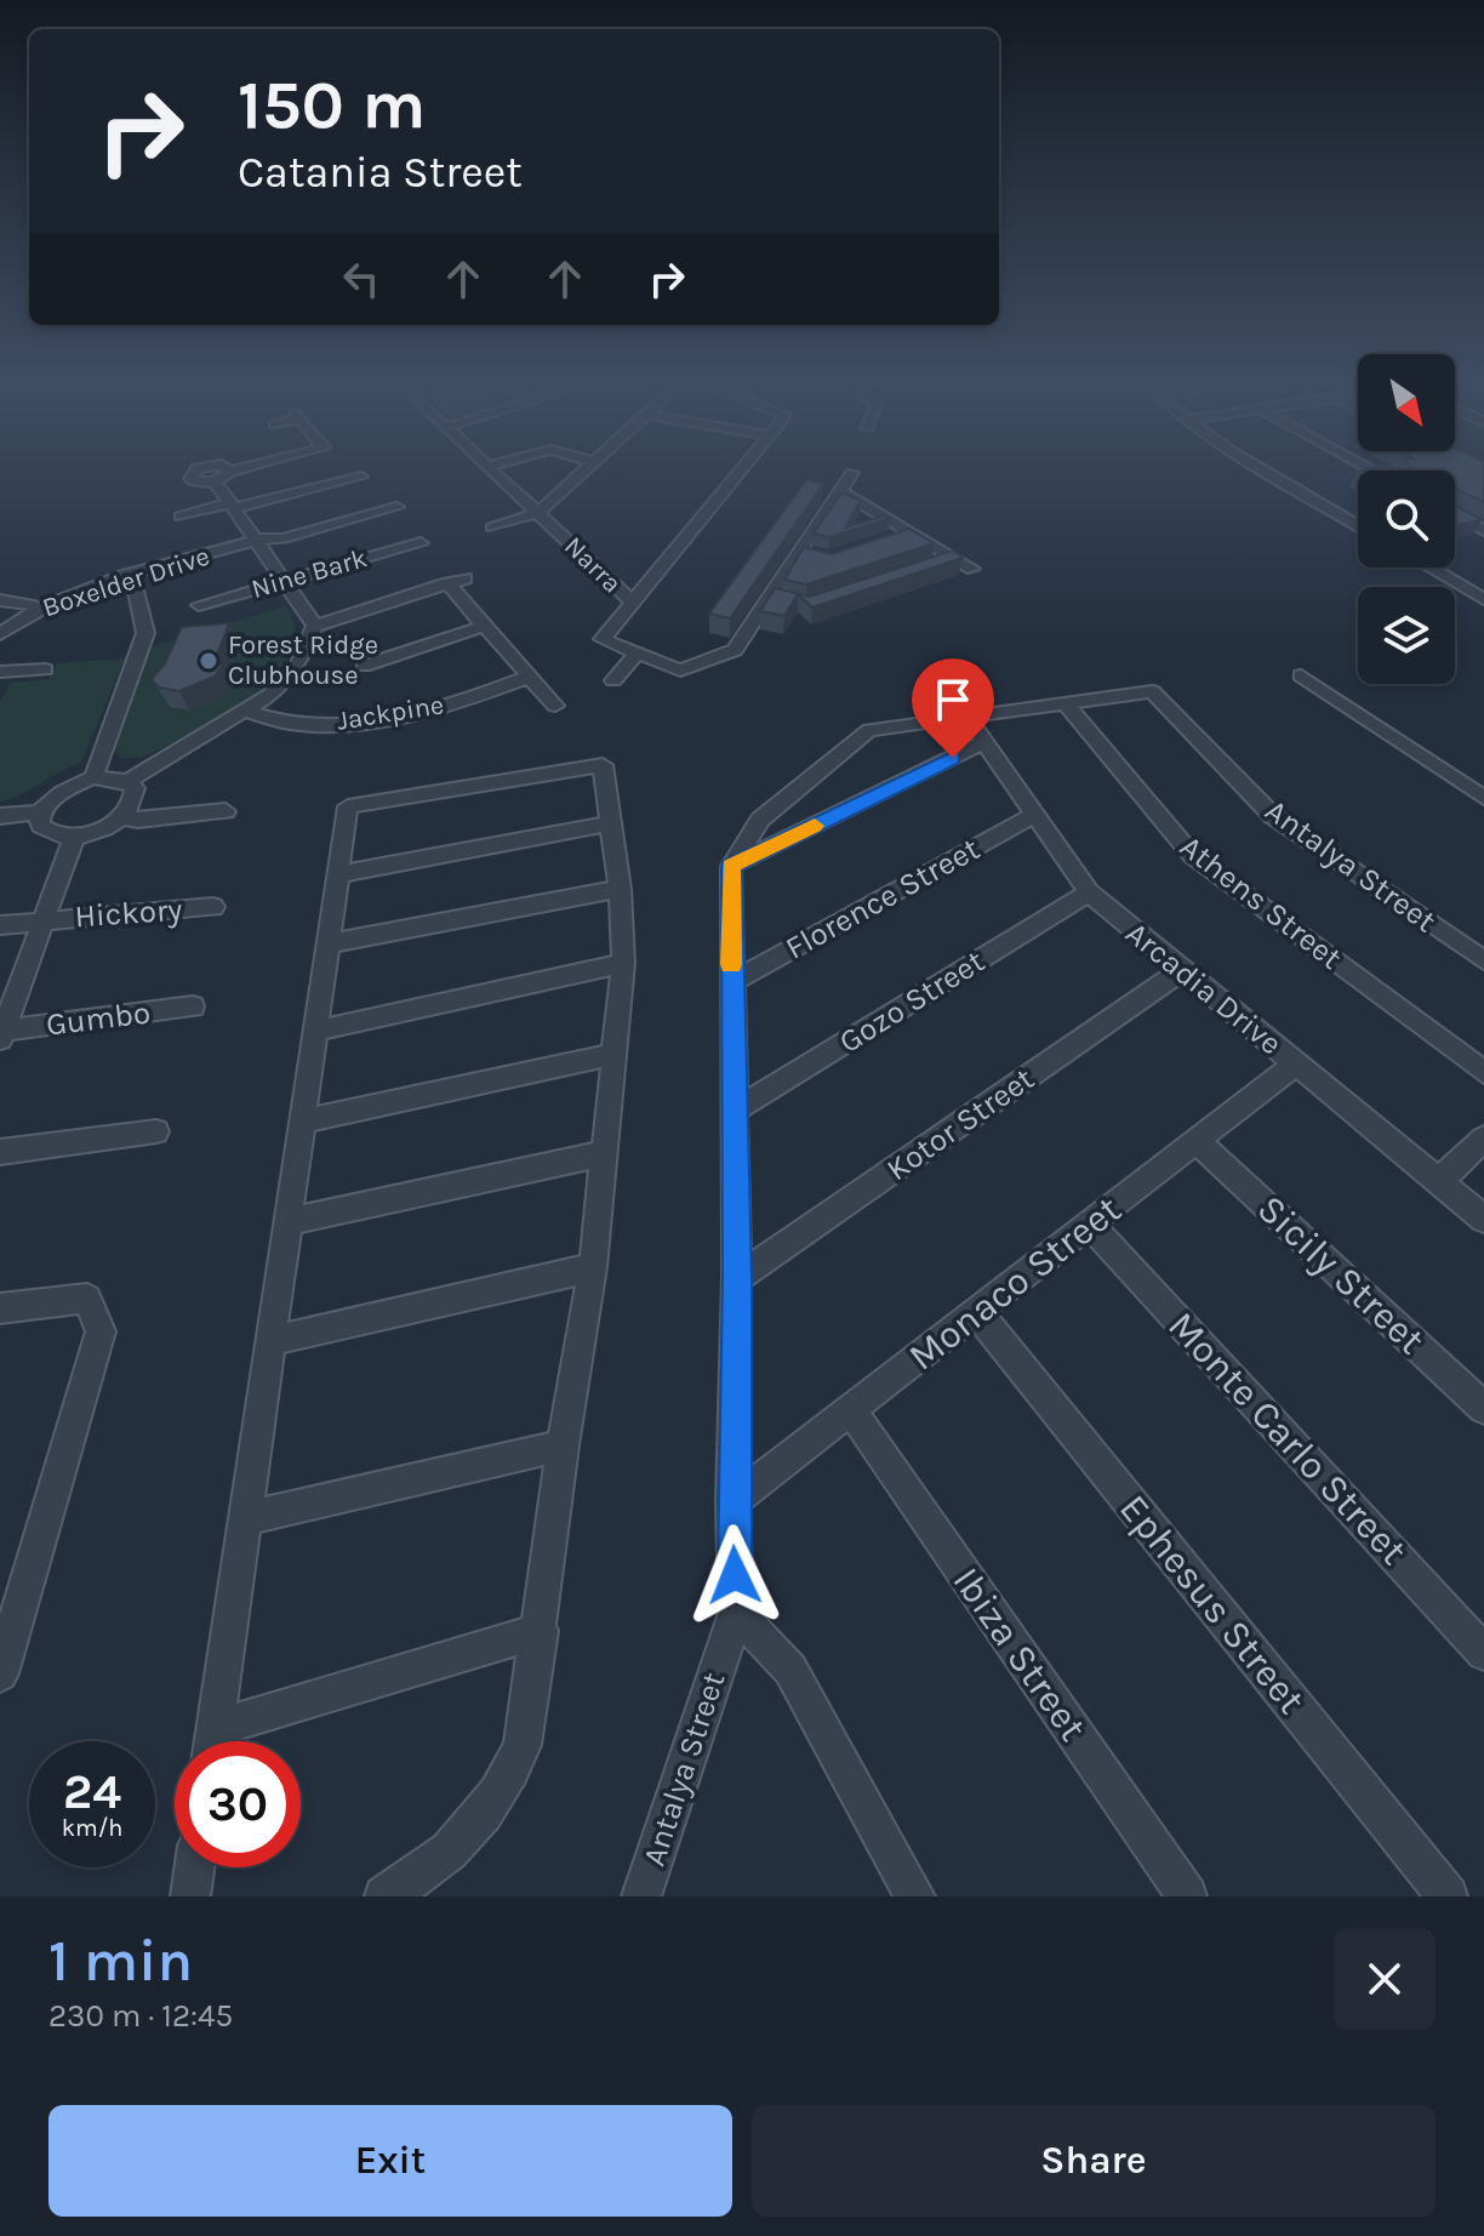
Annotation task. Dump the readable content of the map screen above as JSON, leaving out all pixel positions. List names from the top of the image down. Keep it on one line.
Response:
{"streets":{"street":["Narra","Nine Bark","Boxelder Drive","Jackpine","Antalya Street","Florence Street","Athens Street","Hickory","Arcadia Drive","Gozo Street","Gumbo","Kotor Street","Sicily Street","Monaco Street","Monte Carlo Street","Ephesus Street","Ibiza Street"]},"crossings":[["Antalya Street","Florence Street"],["Antalya Street","Athens Street"],["Antalya Street","Arcadia Drive"],["Antalya Street","Gozo Street"],["Antalya Street","Kotor Street"],["Antalya Street","Monaco Street"],["Florence Street","Arcadia Drive"],["Arcadia Drive","Gozo Street"],["Arcadia Drive","Kotor Street"],["Arcadia Drive","Monaco Street"],["Sicily Street","Monaco Street"],["Monaco Street","Monte Carlo Street"],["Monaco Street","Ephesus Street"],["Monaco Street","Ibiza Street"]],"places":["Forest Ridge Clubhouse"],"north":"bottom right","page":{"turn":["150 m","Catania Street"],"speed":"24 km/h","limit":"30","heading":["1 min","230 m · 12:45"],"buttons":["Exit","Share"]}}
